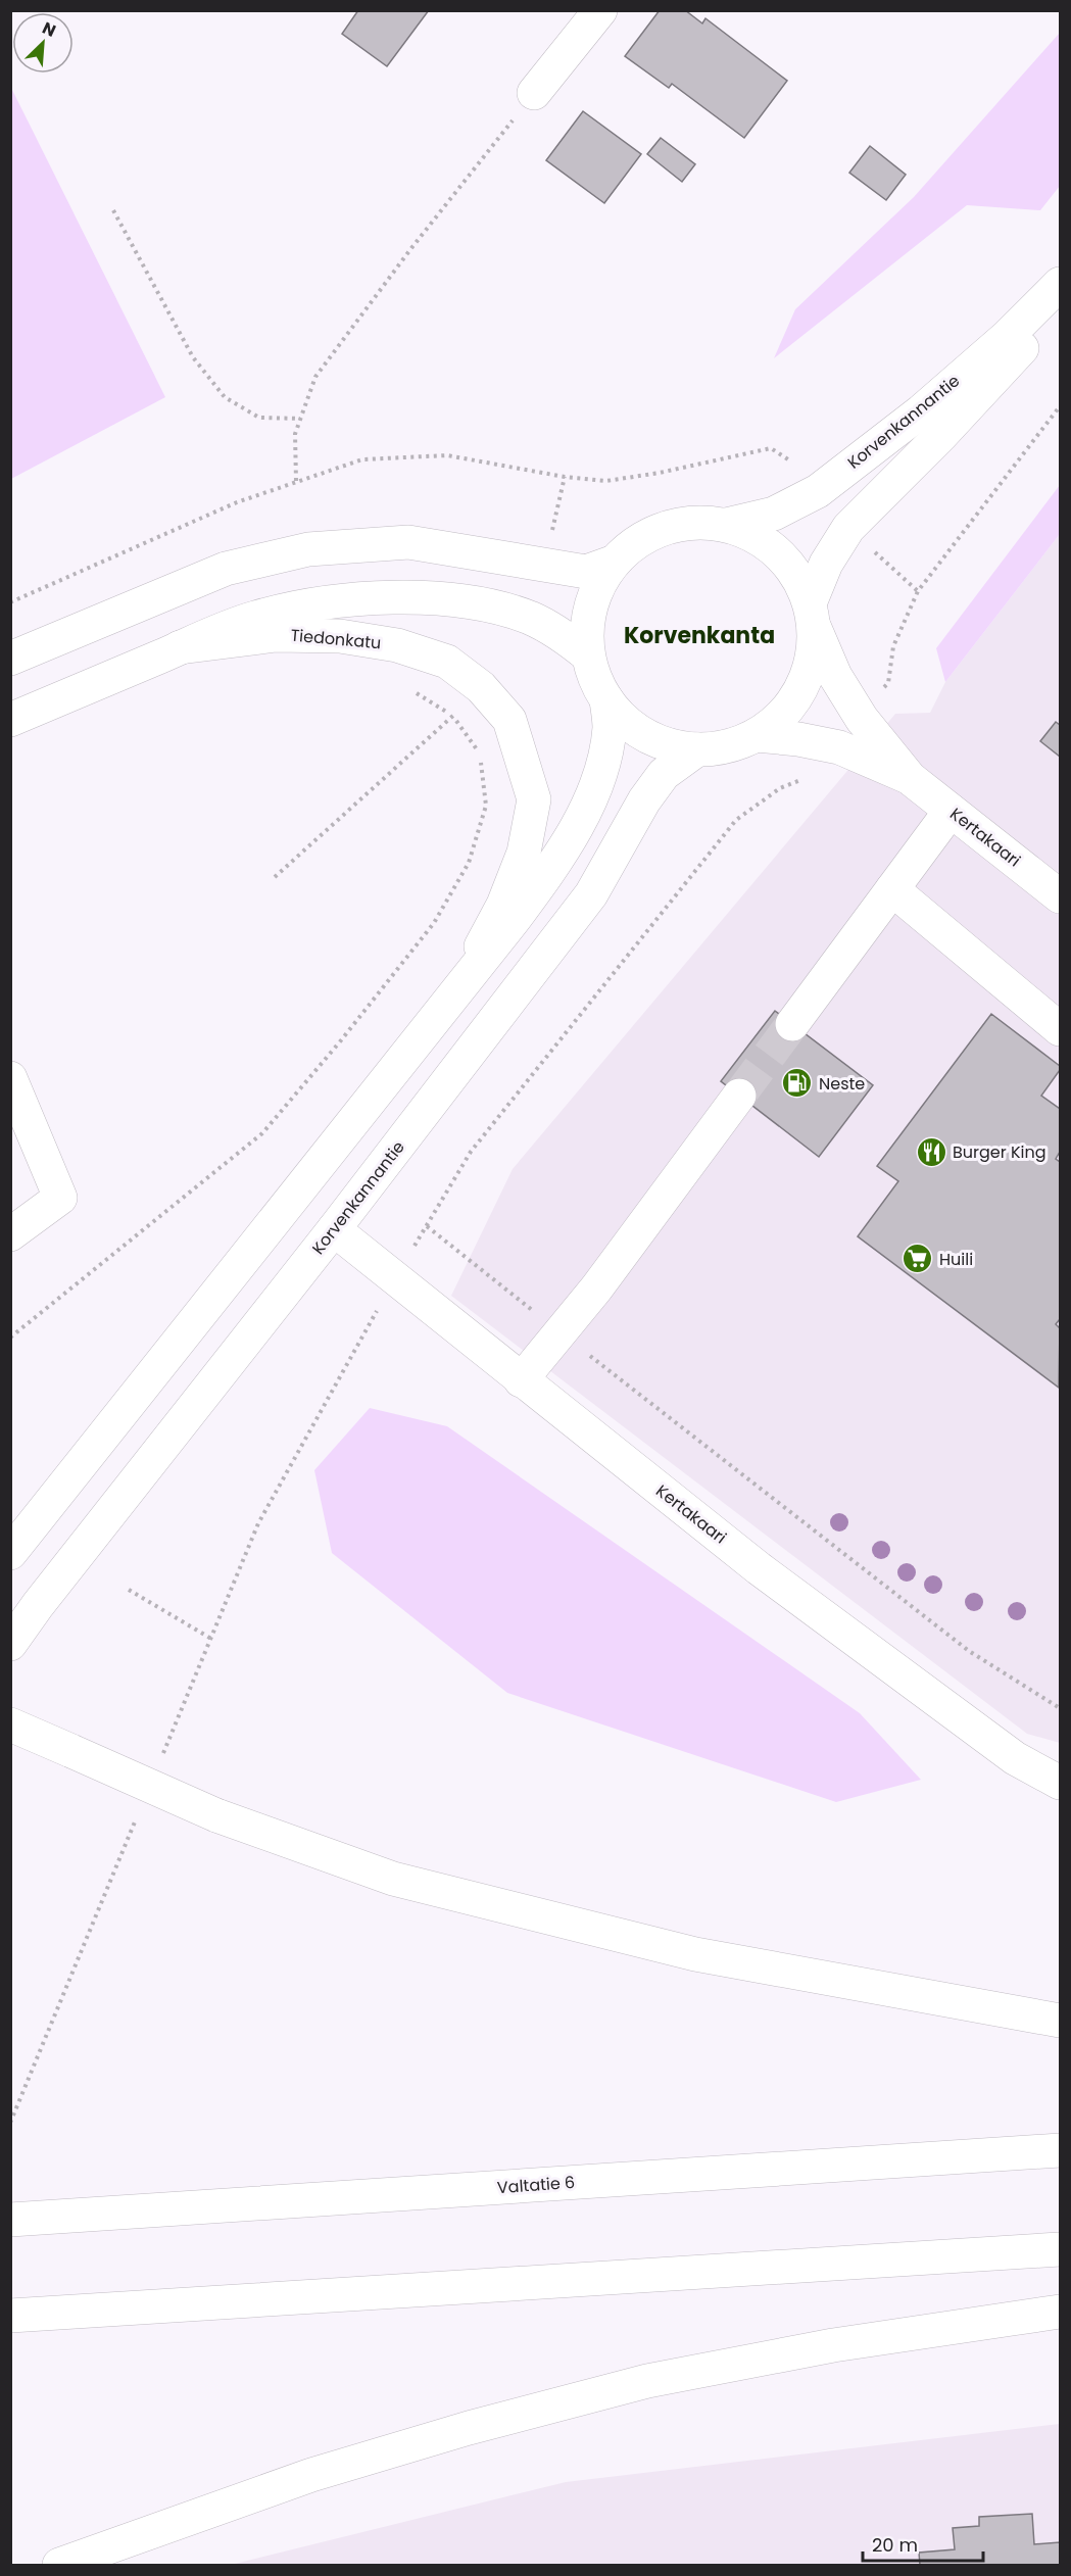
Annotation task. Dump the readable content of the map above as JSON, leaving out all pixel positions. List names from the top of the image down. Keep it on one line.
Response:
{"streets":{"main road":["Korvenkannantie","Tiedonkatu","Kertakaari","Valtatie 6"]},"crossings":[["Korvenkannantie","Kertakaari"]],"districts":["Korvenkanta"],"places":{"fuel station":["Neste"],"restaurant":["Burger King"],"supermarket":["Huili"]},"scale_bar":"20 m","north":"top right"}
